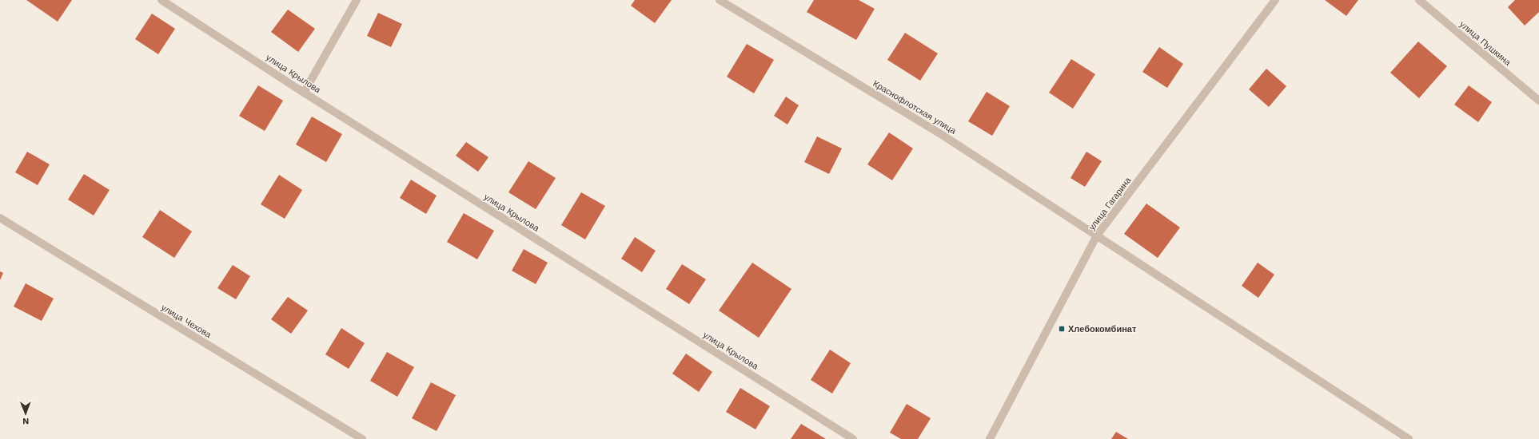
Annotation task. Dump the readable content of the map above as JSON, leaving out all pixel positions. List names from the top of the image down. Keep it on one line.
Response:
{"streets":{"street":["улица Пушкина","улица Крылова","Краснофлотская улица","улица Гагарина","улица Чехова"]},"crossings":[["Краснофлотская улица","улица Гагарина"]],"places":{"transit":["Хлебокомбинат"]},"north":"bottom"}
